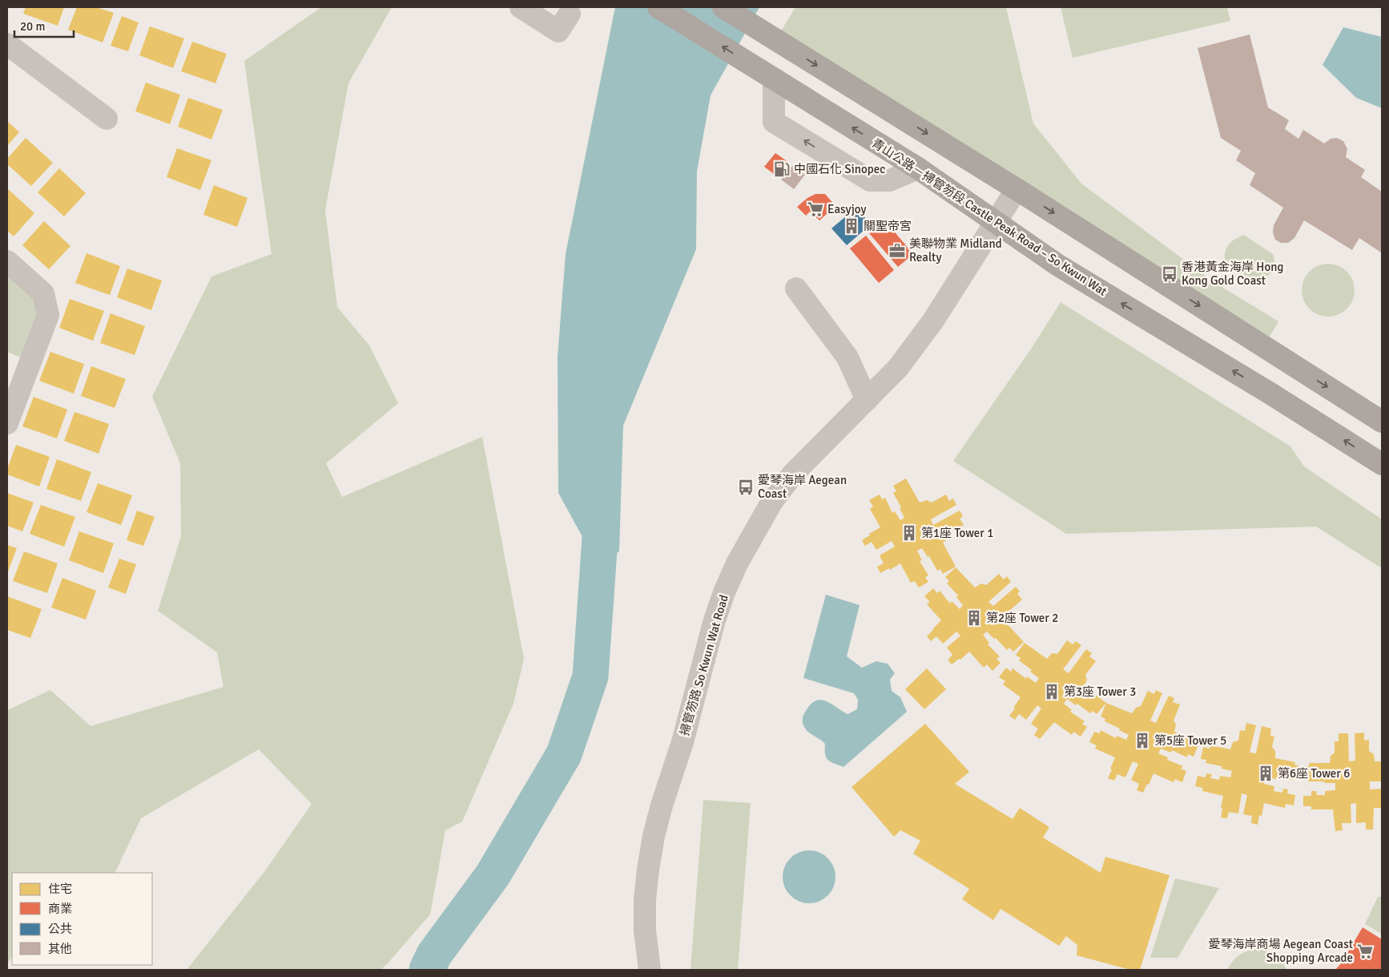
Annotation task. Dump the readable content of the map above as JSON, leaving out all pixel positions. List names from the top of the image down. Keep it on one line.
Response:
{"streets":{"main road":["青山公路－掃管笏段 Castle Peak Road – So Kwun Wat"],"street":["掃管笏路 So Kwun Wat Road"]},"crossings":[["青山公路－掃管笏段 Castle Peak Road – So Kwun Wat","掃管笏路 So Kwun Wat Road"]],"places":{"fuel station":["中國石化 Sinopec"],"supermarket":["Easyjoy","愛琴海岸商場 Aegean Coast Shopping Arcade"],"building":["關聖帝宮","第1座 Tower 1","第2座 Tower 2","第3座 Tower 3","第5座 Tower 5","第6座 Tower 6"],"office":["美聯物業 Midland Realty"],"bus stop":["香港黃金海岸 Hong Kong Gold Coast","愛琴海岸 Aegean Coast"]},"legend":["住宅","商業","公共","其他"],"scale_bar":"20 m"}
